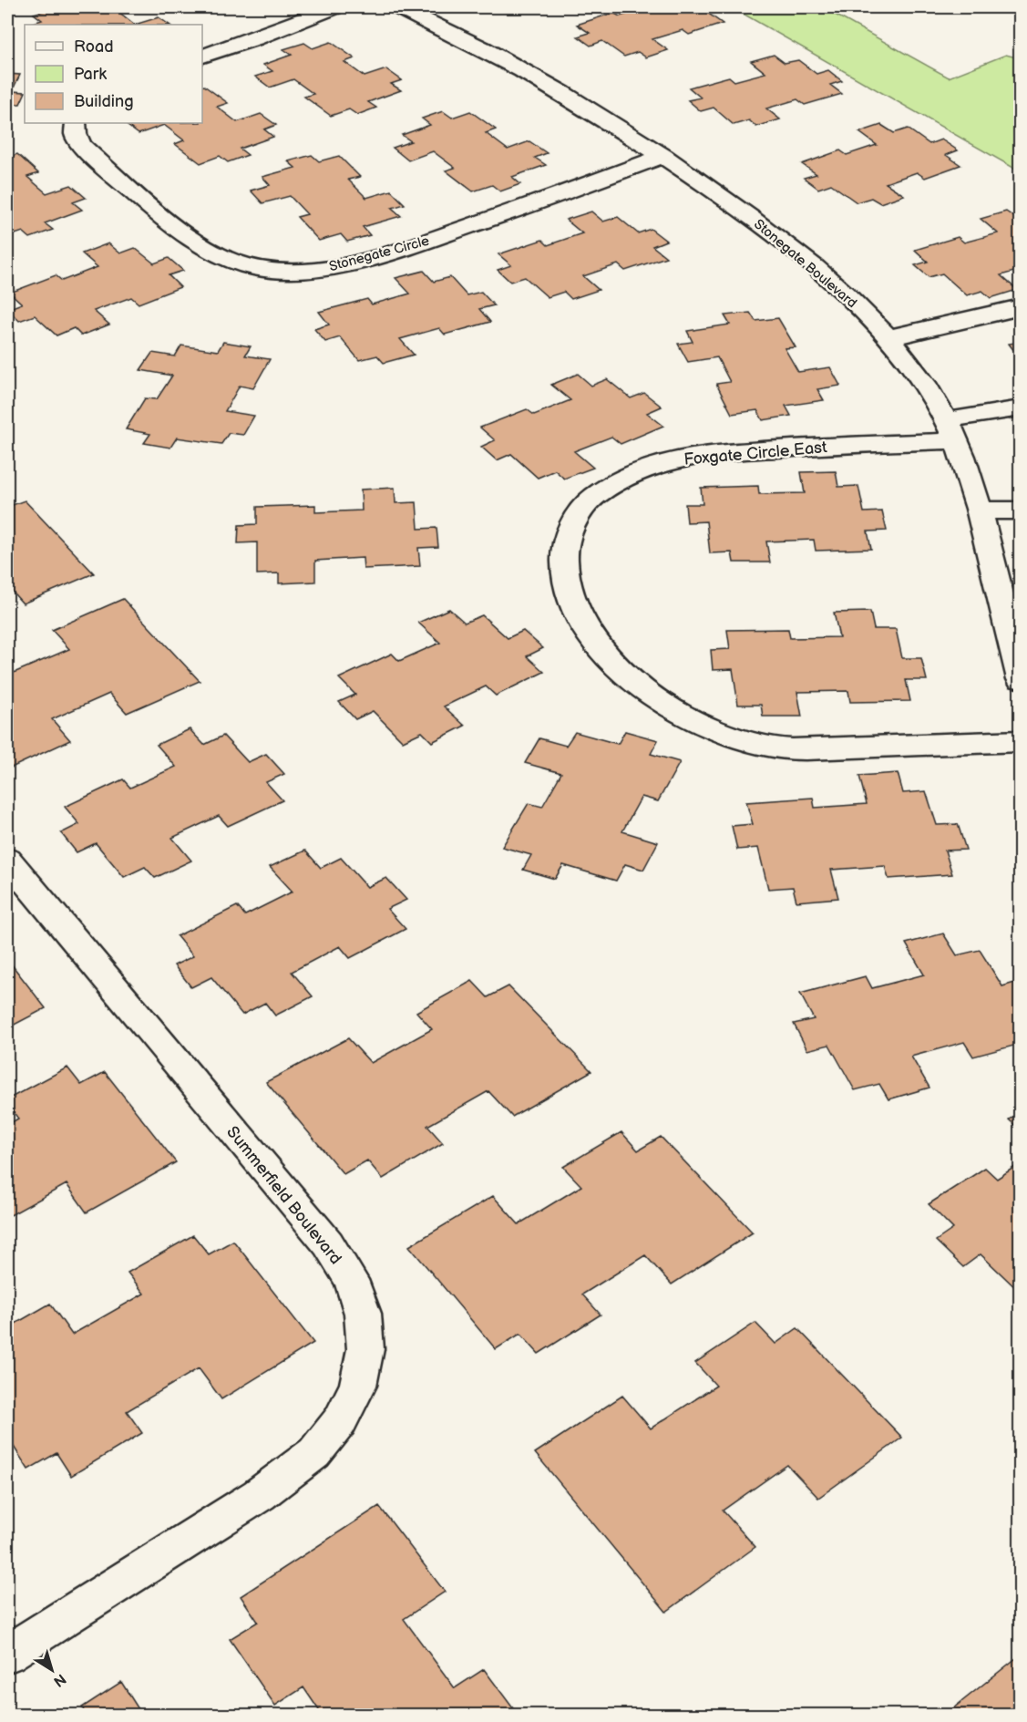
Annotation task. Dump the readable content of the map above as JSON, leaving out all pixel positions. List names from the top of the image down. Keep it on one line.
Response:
{"streets":{"street":["Stonegate Circle","Stonegate Boulevard","Foxgate Circle East","Summerfield Boulevard"]},"crossings":[["Stonegate Circle","Stonegate Boulevard"],["Stonegate Boulevard","Foxgate Circle East"]],"legend":["Road","Park","Building"],"north":"bottom right"}
